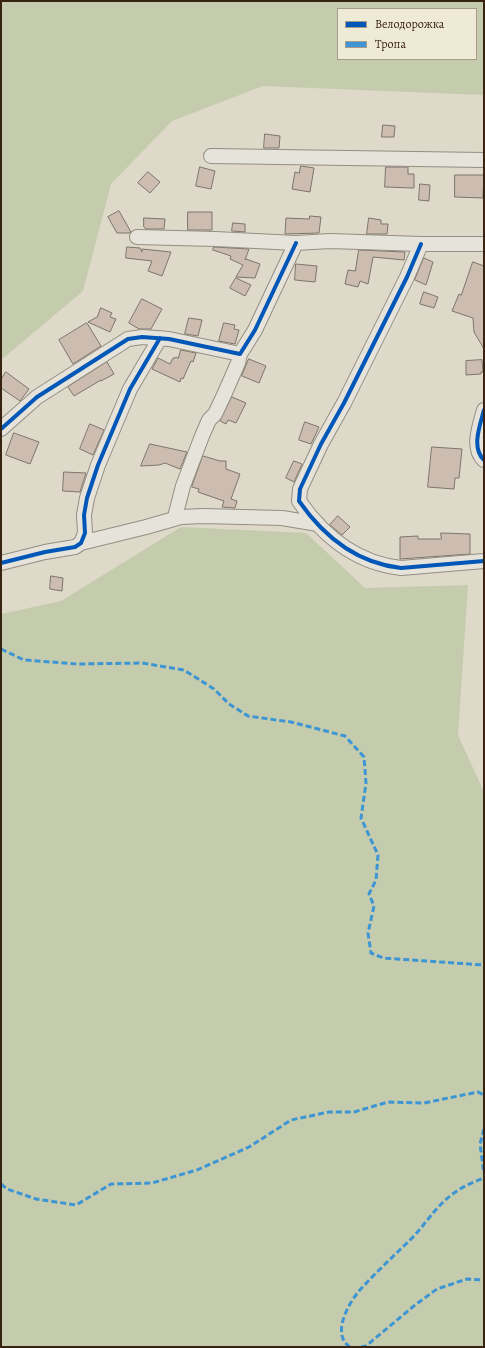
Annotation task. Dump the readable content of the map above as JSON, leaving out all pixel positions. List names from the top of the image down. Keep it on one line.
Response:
{"legend":["Велодорожка","Тропа"]}
